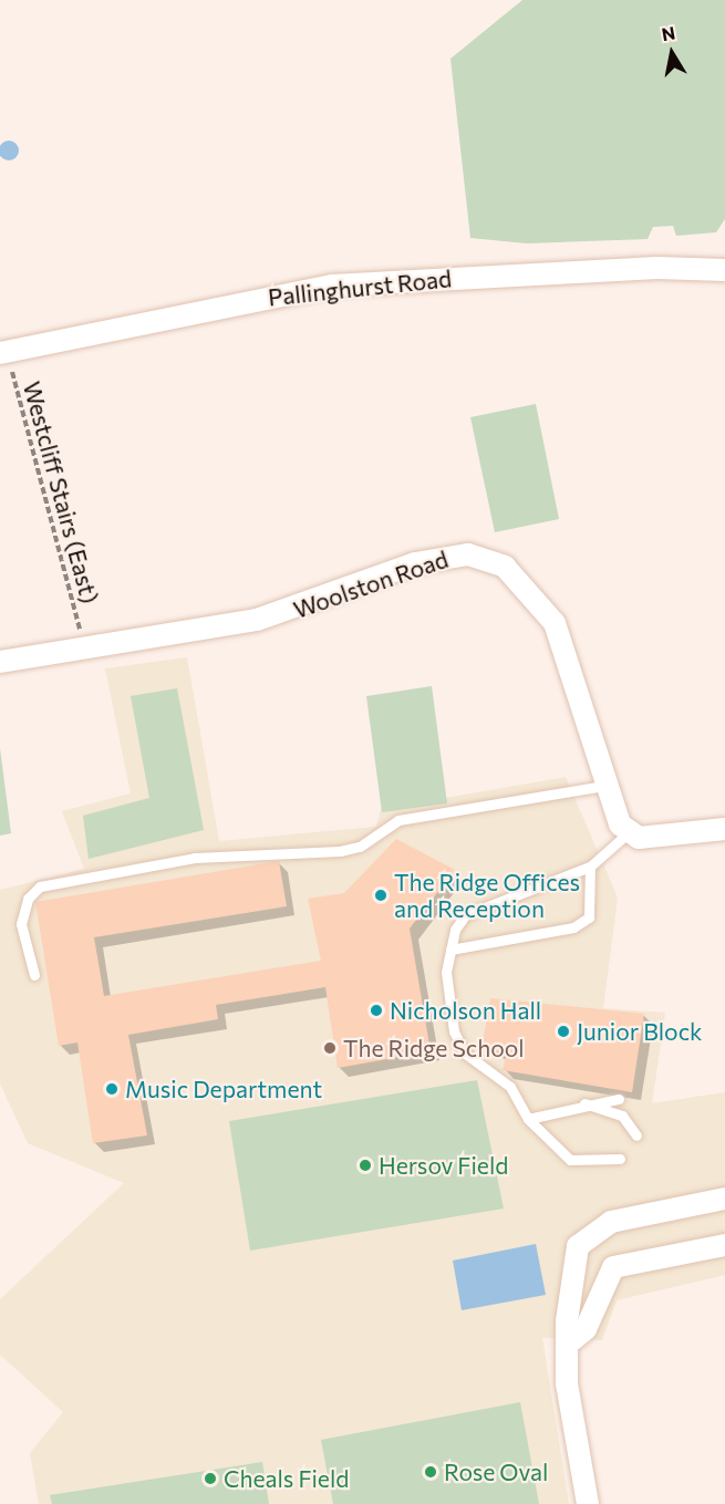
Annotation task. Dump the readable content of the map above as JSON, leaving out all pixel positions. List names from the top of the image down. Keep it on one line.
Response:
{"streets":{"street":["Pallinghurst Road","Woolston Road"],"path":["Westcliff Stairs (East)"]},"crossings":[["Pallinghurst Road","Westcliff Stairs (East)"],["Westcliff Stairs (East)","Woolston Road"]],"places":["The Ridge Offices and Reception","Nicholson Hall","Junior Block","The Ridge School","Music Department","Hersov Field","Rose Oval","Cheals Field"],"north":"top"}
